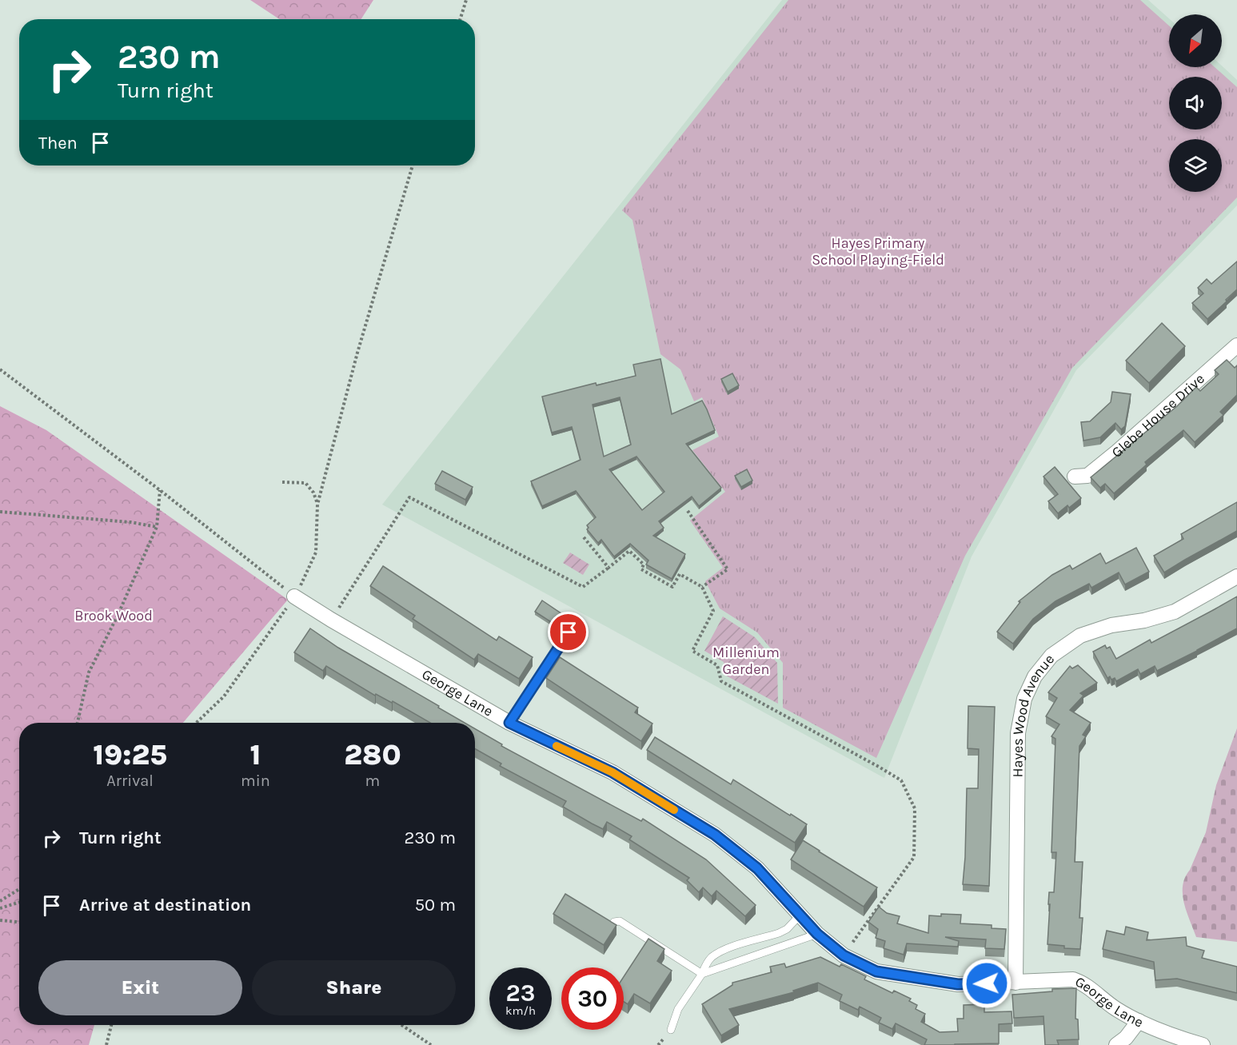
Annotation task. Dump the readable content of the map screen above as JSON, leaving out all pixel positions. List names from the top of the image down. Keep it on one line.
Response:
{"streets":{"street":["Glebe House Drive","George Lane","Hayes Wood Avenue"]},"crossings":[["George Lane","Hayes Wood Avenue"]],"parks":["Hayes Primary School Playing-Field","Brook Wood","Millenium Garden"],"north":"bottom left","page":{"turn":["230 m","Turn right"],"then":"Then","eta":["19:25","Arrival","1","min","280","m"],"list":[{"name":"Turn right","value":"230 m"},{"name":"Arrive at destination","value":"50 m"}],"buttons":["Exit","Share"],"speed":"23 km/h","limit":"30"}}
